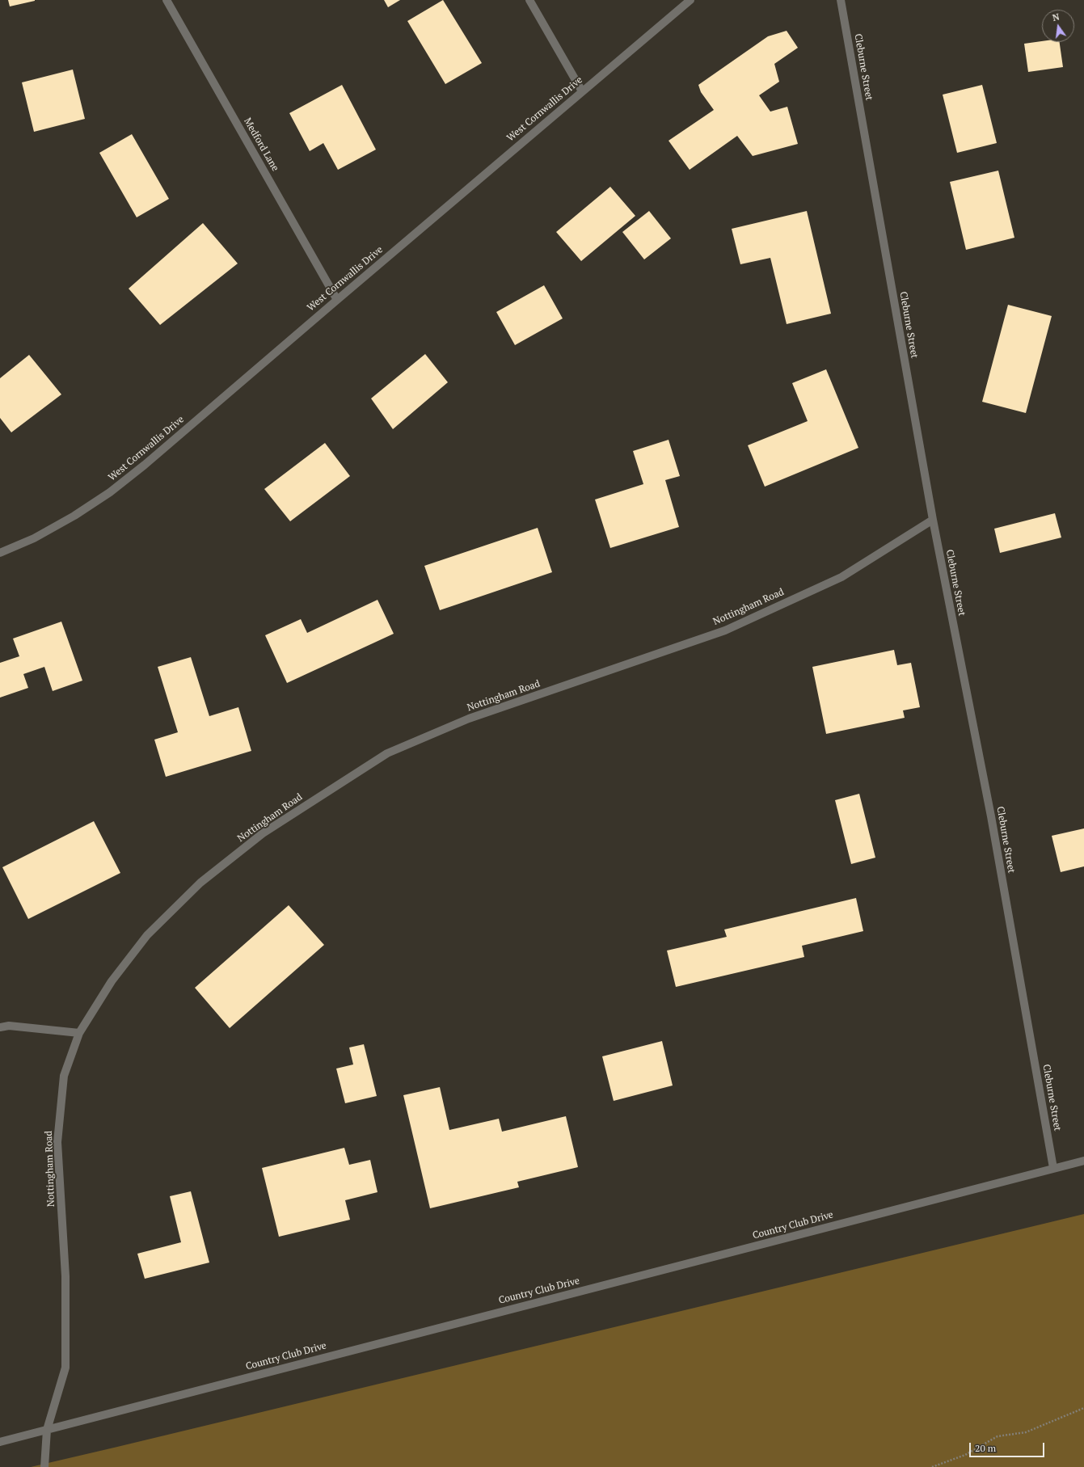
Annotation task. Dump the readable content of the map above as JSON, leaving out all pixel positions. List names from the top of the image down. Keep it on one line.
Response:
{"streets":{"street":["Cleburne Street","West Cornwallis Drive","Medford Lane","Nottingham Road","Country Club Drive"]},"crossings":[["Cleburne Street","Nottingham Road"],["Cleburne Street","Country Club Drive"],["West Cornwallis Drive","Medford Lane"],["Nottingham Road","Country Club Drive"]],"scale_bar":"20 m","north":"top"}
